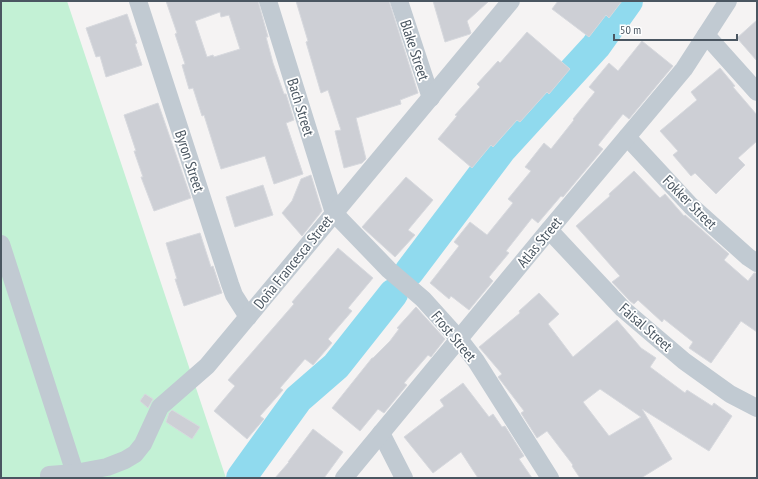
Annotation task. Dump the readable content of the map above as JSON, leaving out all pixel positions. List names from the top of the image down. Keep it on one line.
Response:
{"streets":{"street":["Blake Street","Bach Street","Byron Street","Fokker Street","Atlas Street","Doña Francesca Street","Faisal Street","Frost Street"]},"crossings":[["Blake Street","Doña Francesca Street"],["Bach Street","Doña Francesca Street"],["Bach Street","Frost Street"],["Byron Street","Doña Francesca Street"],["Fokker Street","Atlas Street"],["Atlas Street","Faisal Street"],["Atlas Street","Frost Street"],["Doña Francesca Street","Frost Street"]],"scale_bar":"50 m"}
